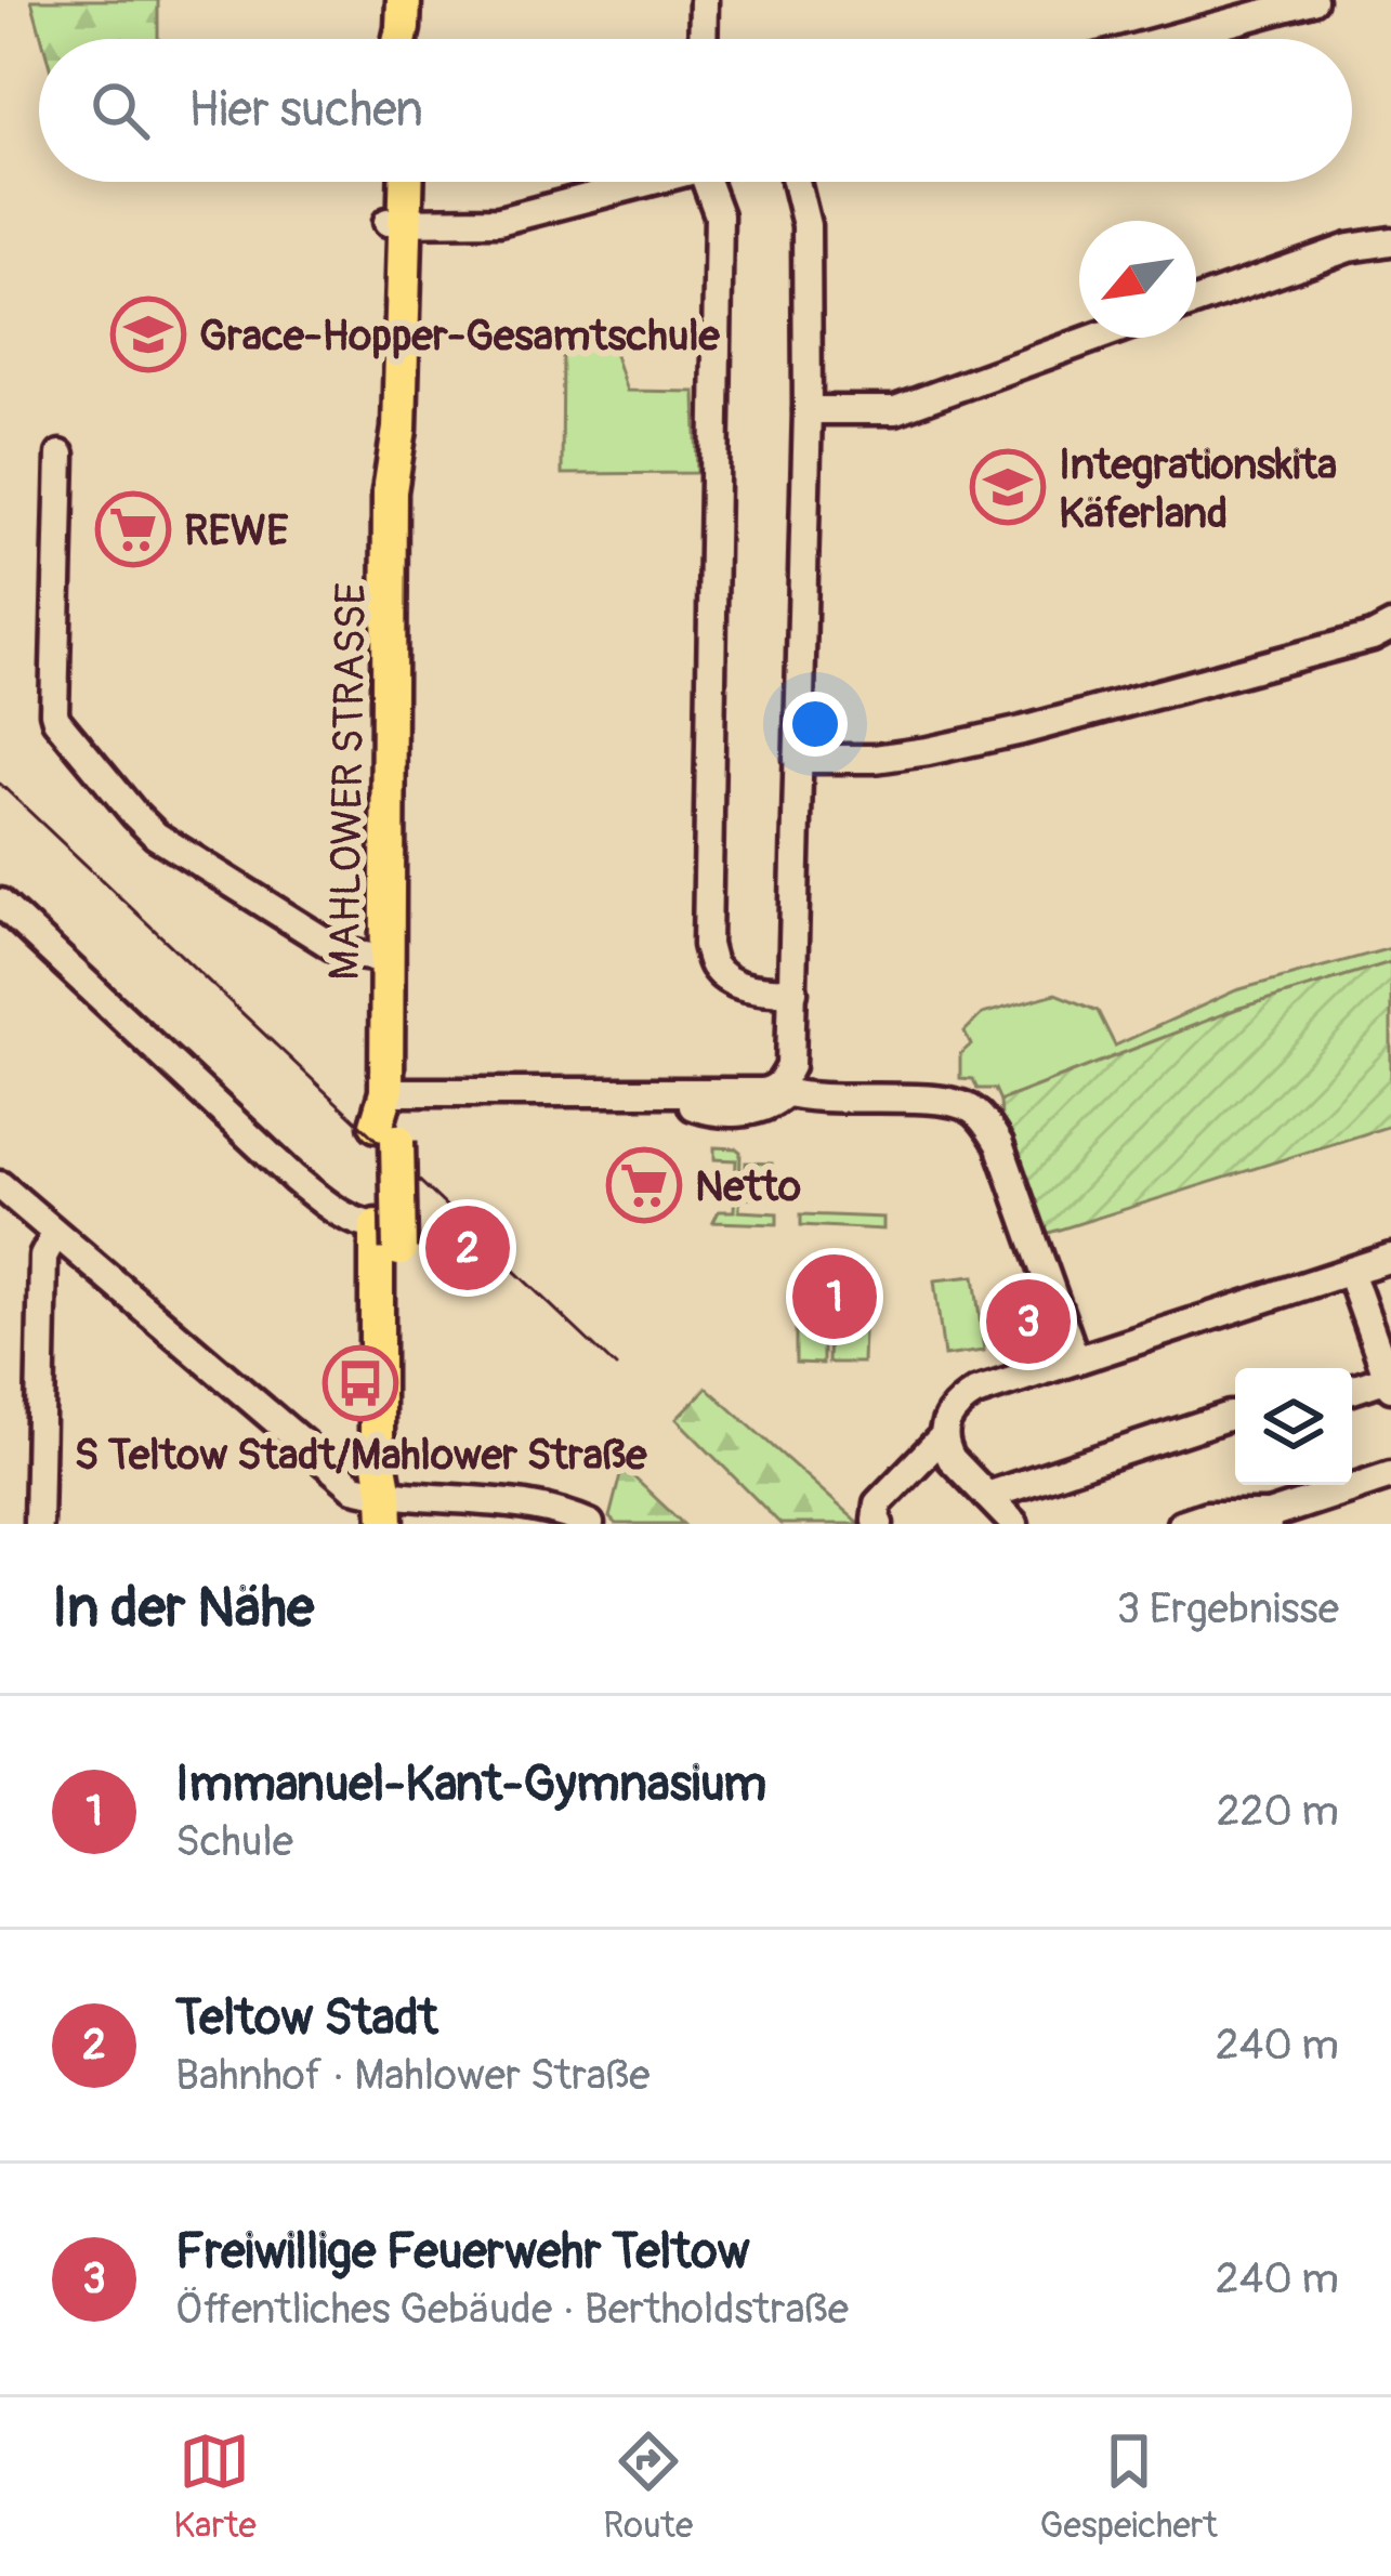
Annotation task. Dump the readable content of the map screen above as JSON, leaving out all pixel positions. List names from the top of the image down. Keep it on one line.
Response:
{"streets":{"main road":["MAHLOWER STRASSE"]},"places":{"school or university":["Grace-Hopper-Gesamtschule","Integrationskita Käferland"],"supermarket":["REWE","Netto"],"bus stop":["S Teltow Stadt/Mahlower Straße"]},"north":"bottom left","page":{"search":"Hier suchen","pins":["2","1","3"],"heading":["In der Nähe","3 Ergebnisse"],"list":[{"mark":"1","name":"Immanuel-Kant-Gymnasium","note":"Schule","value":"220 m"},{"mark":"2","name":"Teltow Stadt","note":"Bahnhof · Mahlower Straße","value":"240 m"},{"mark":"3","name":"Freiwillige Feuerwehr Teltow","note":"Öffentliches Gebäude · Bertholdstraße","value":"240 m"}],"nav":["Karte","Route","Gespeichert"]}}
